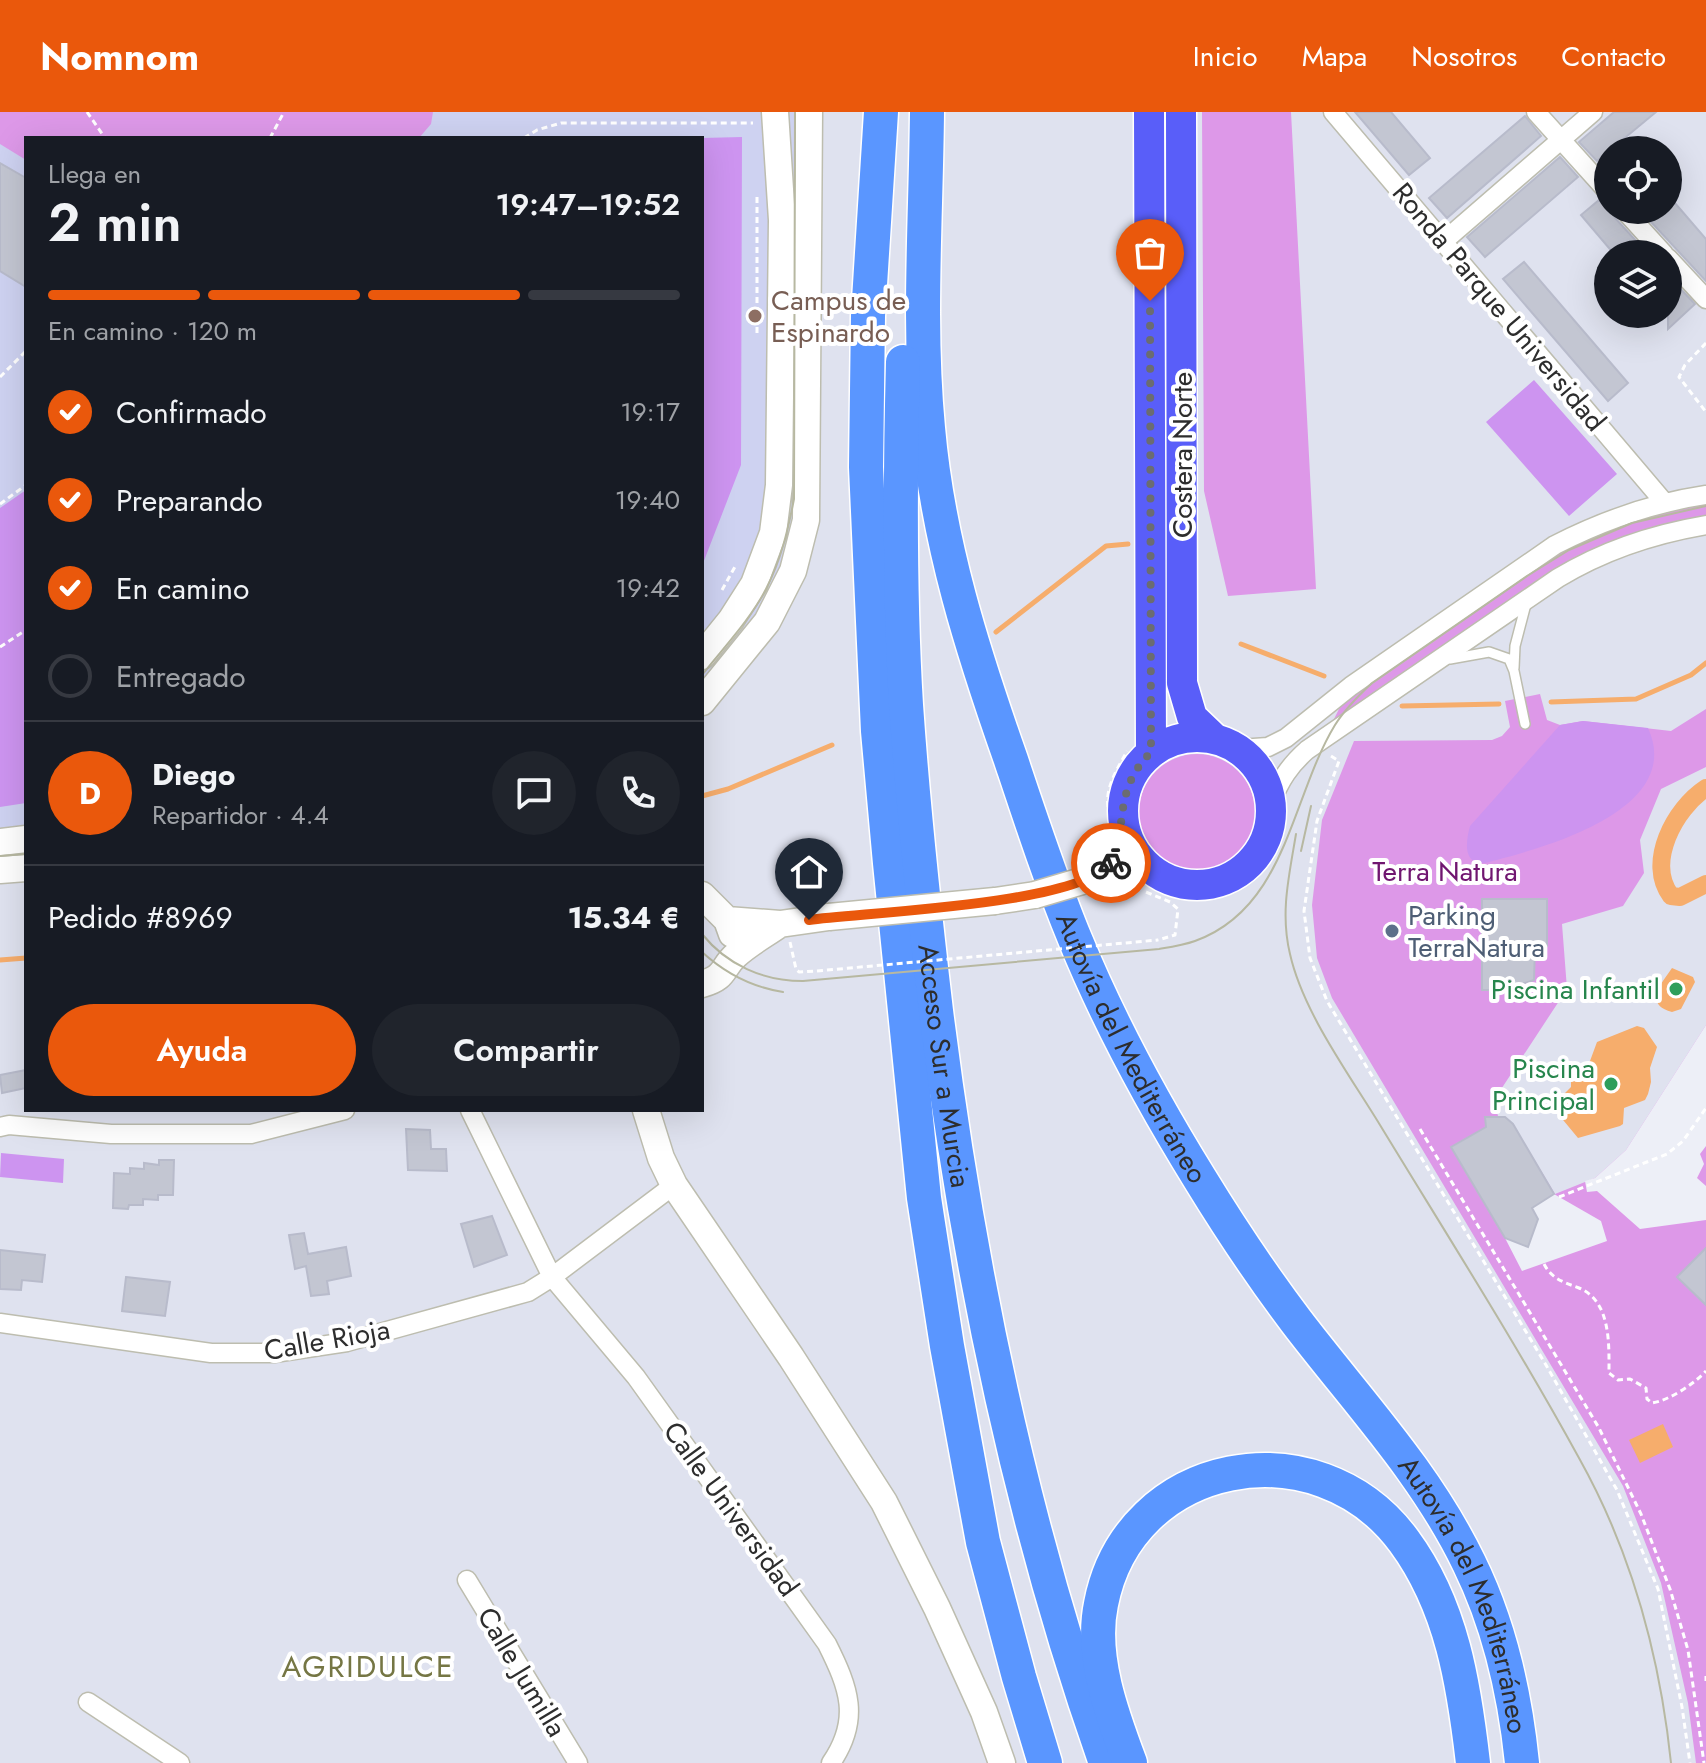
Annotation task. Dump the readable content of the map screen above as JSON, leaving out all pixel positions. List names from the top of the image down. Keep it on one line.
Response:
{"streets":{"highway":["Autovía del Mediterráneo","Acceso Sur a Murcia"],"main road":["Costera Norte"],"street":["Ronda Parque Universidad","Calle Rioja","Calle Universidad","Calle Jumilla"]},"crossings":[["Autovía del Mediterráneo","Acceso Sur a Murcia"],["Calle Rioja","Calle Universidad"]],"districts":["AGRIDULCE"],"parks":["Terra Natura"],"places":["Campus de Espinardo","Parking TerraNatura","Piscina Infantil","Piscina Principal"],"page":{"header":"Nomnom","nav":["Inicio","Mapa","Nosotros","Contacto"],"heading":["2 min","Llega en","19:47–19:52"],"panel":["Diego","Repartidor · 4.4","Pedido #8969","15.34 €"],"bar":"En camino · 120 m","list":[["Confirmado","19:17"],["Preparando","19:40"],["En camino","19:42"],"Entregado"],"round":"D","buttons":["Ayuda","Compartir"]}}
